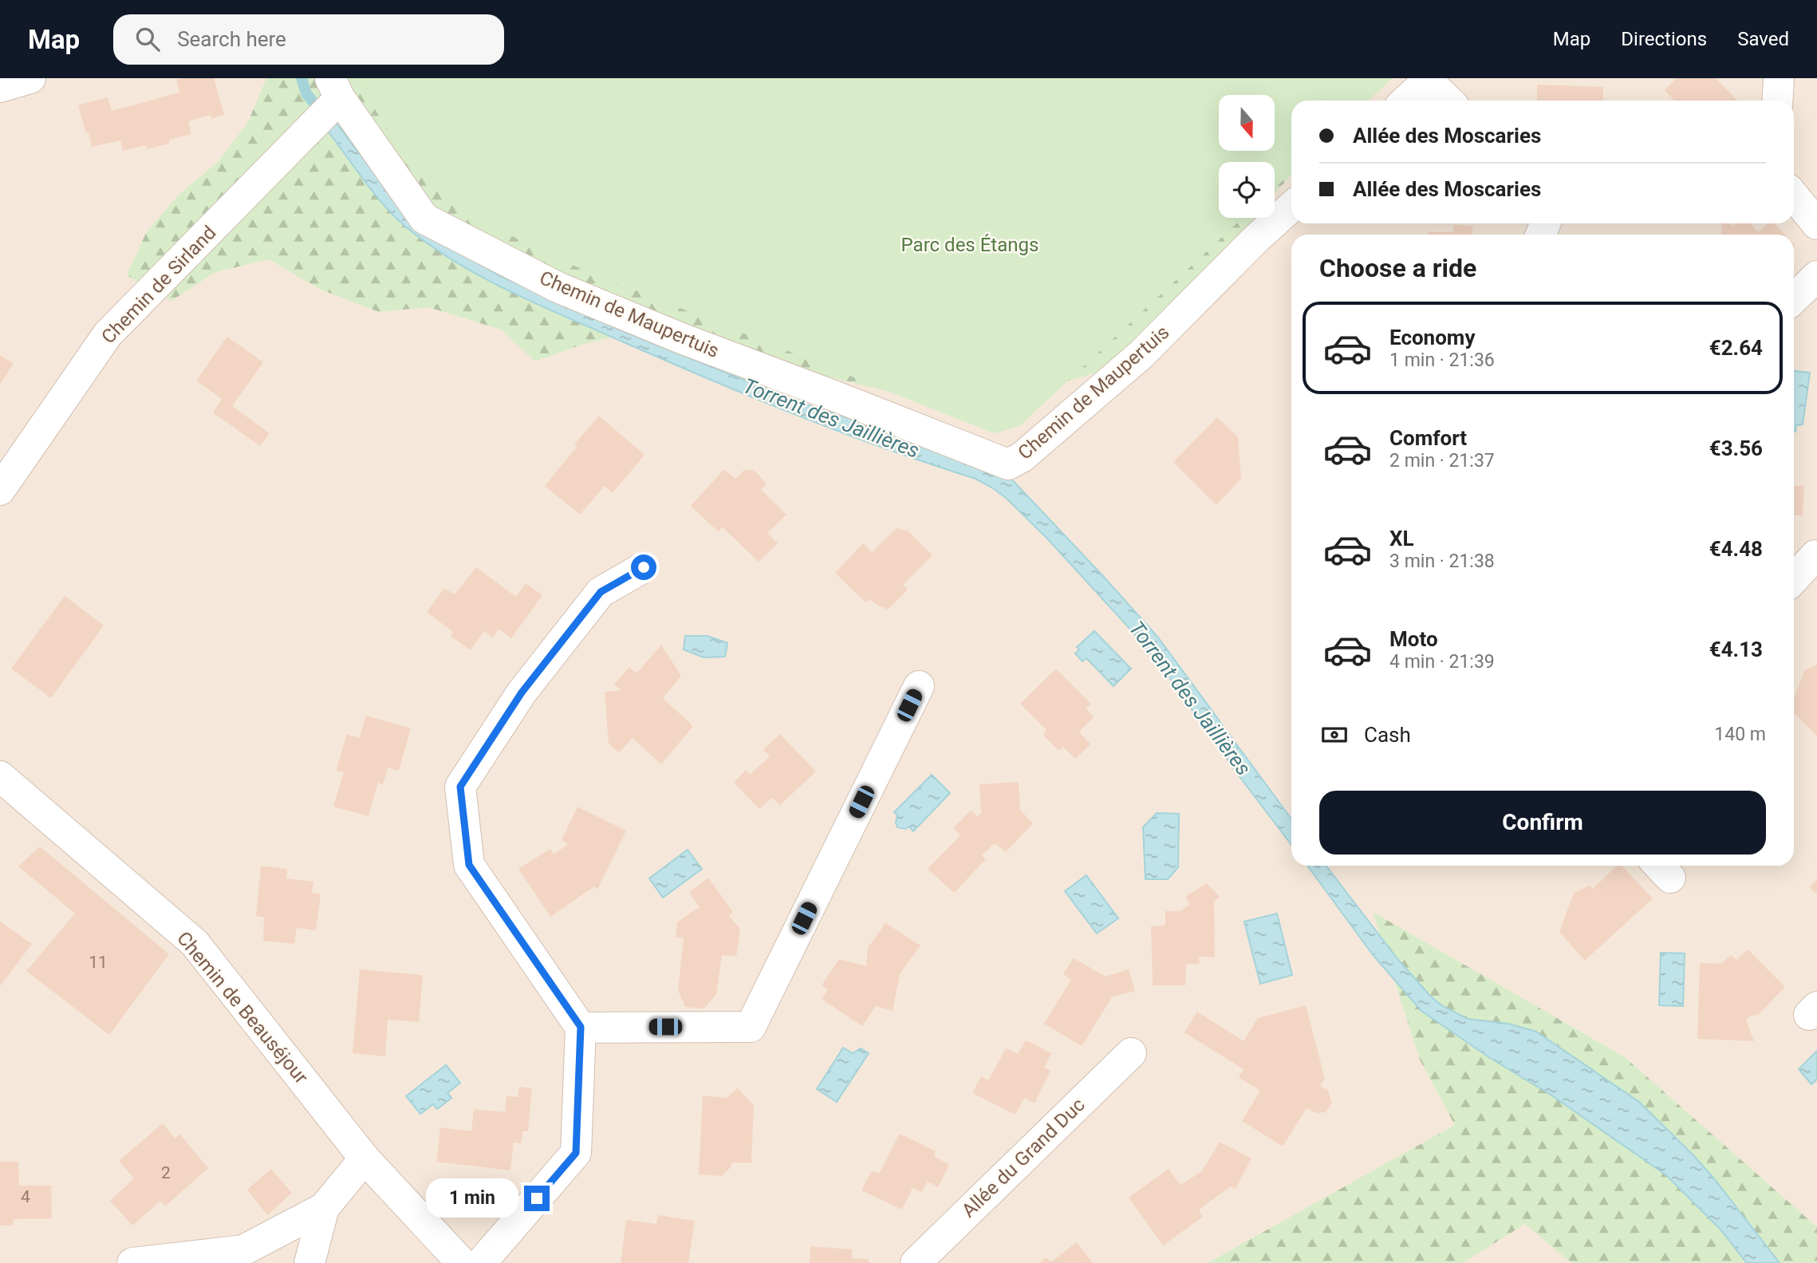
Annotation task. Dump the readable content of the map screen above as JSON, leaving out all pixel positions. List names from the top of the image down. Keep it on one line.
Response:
{"streets":{"street":["Chemin de Sirland","Chemin de Maupertuis","Chemin de Beauséjour","Allée du Grand Duc"]},"crossings":[["Chemin de Sirland","Chemin de Maupertuis"]],"water":["Torrent des Jaillières"],"parks":["Parc des Étangs"],"house_numbers":["11","2","4"],"north":"bottom","page":{"header":"Map","search":"Search here","nav":["Map","Directions","Saved"],"banner":["Allée des Moscaries","Allée des Moscaries"],"heading":"Choose a ride","list":[{"name":"Economy","note":"1 min · 21:36","value":"€2.64"},{"name":"Comfort","note":"2 min · 21:37","value":"€3.56"},{"name":"XL","note":"3 min · 21:38","value":"€4.48"},{"name":"Moto","note":"4 min · 21:39","value":"€4.13"}],"pay":["Cash","140 m"],"buttons":"Confirm","bubble":"1 min"}}
